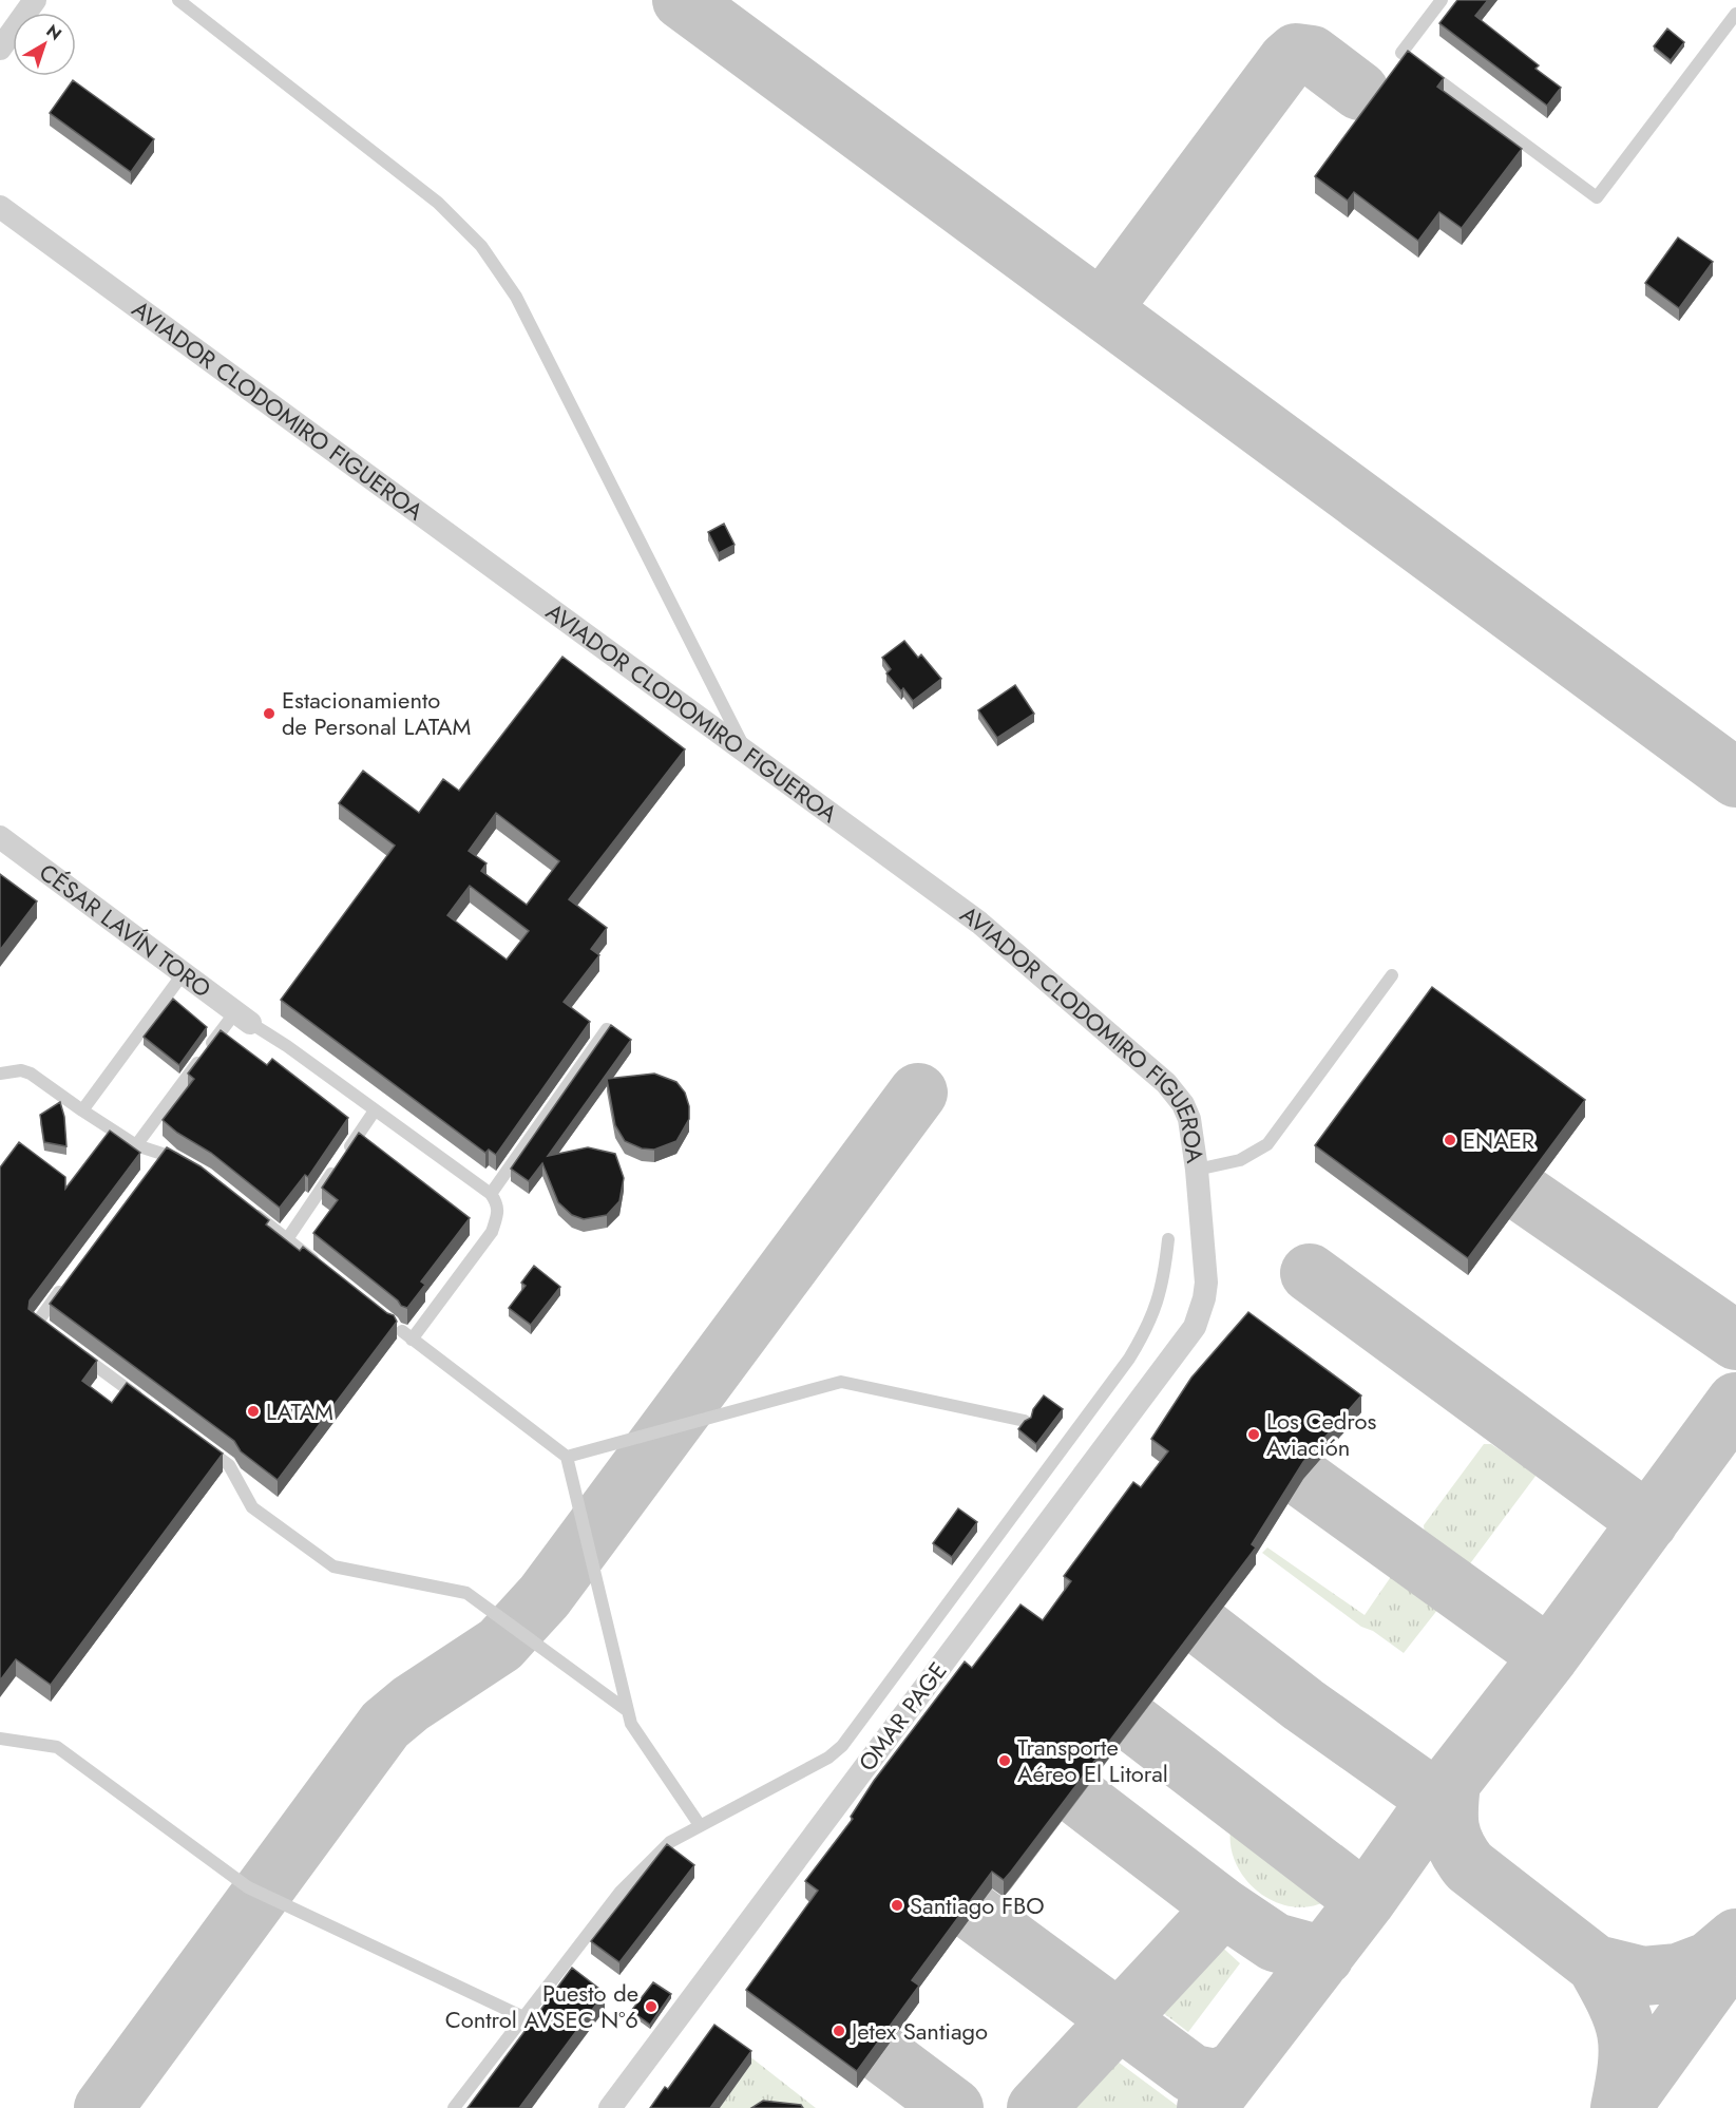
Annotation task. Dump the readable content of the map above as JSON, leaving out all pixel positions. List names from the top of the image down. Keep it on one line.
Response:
{"streets":{"street":["AVIADOR CLODOMIRO FIGUEROA","CÉSAR LAVÍN TORO","OMAR PAGE"]},"crossings":[["AVIADOR CLODOMIRO FIGUEROA","OMAR PAGE"]],"places":["Estacionamiento de Personal LATAM","ENAER","LATAM","Los Cedros Aviación","Transporte Aéreo El Litoral","Santiago FBO","Puesto de Control AVSEC Nº6","Jetex Santiago"],"north":"top right"}
